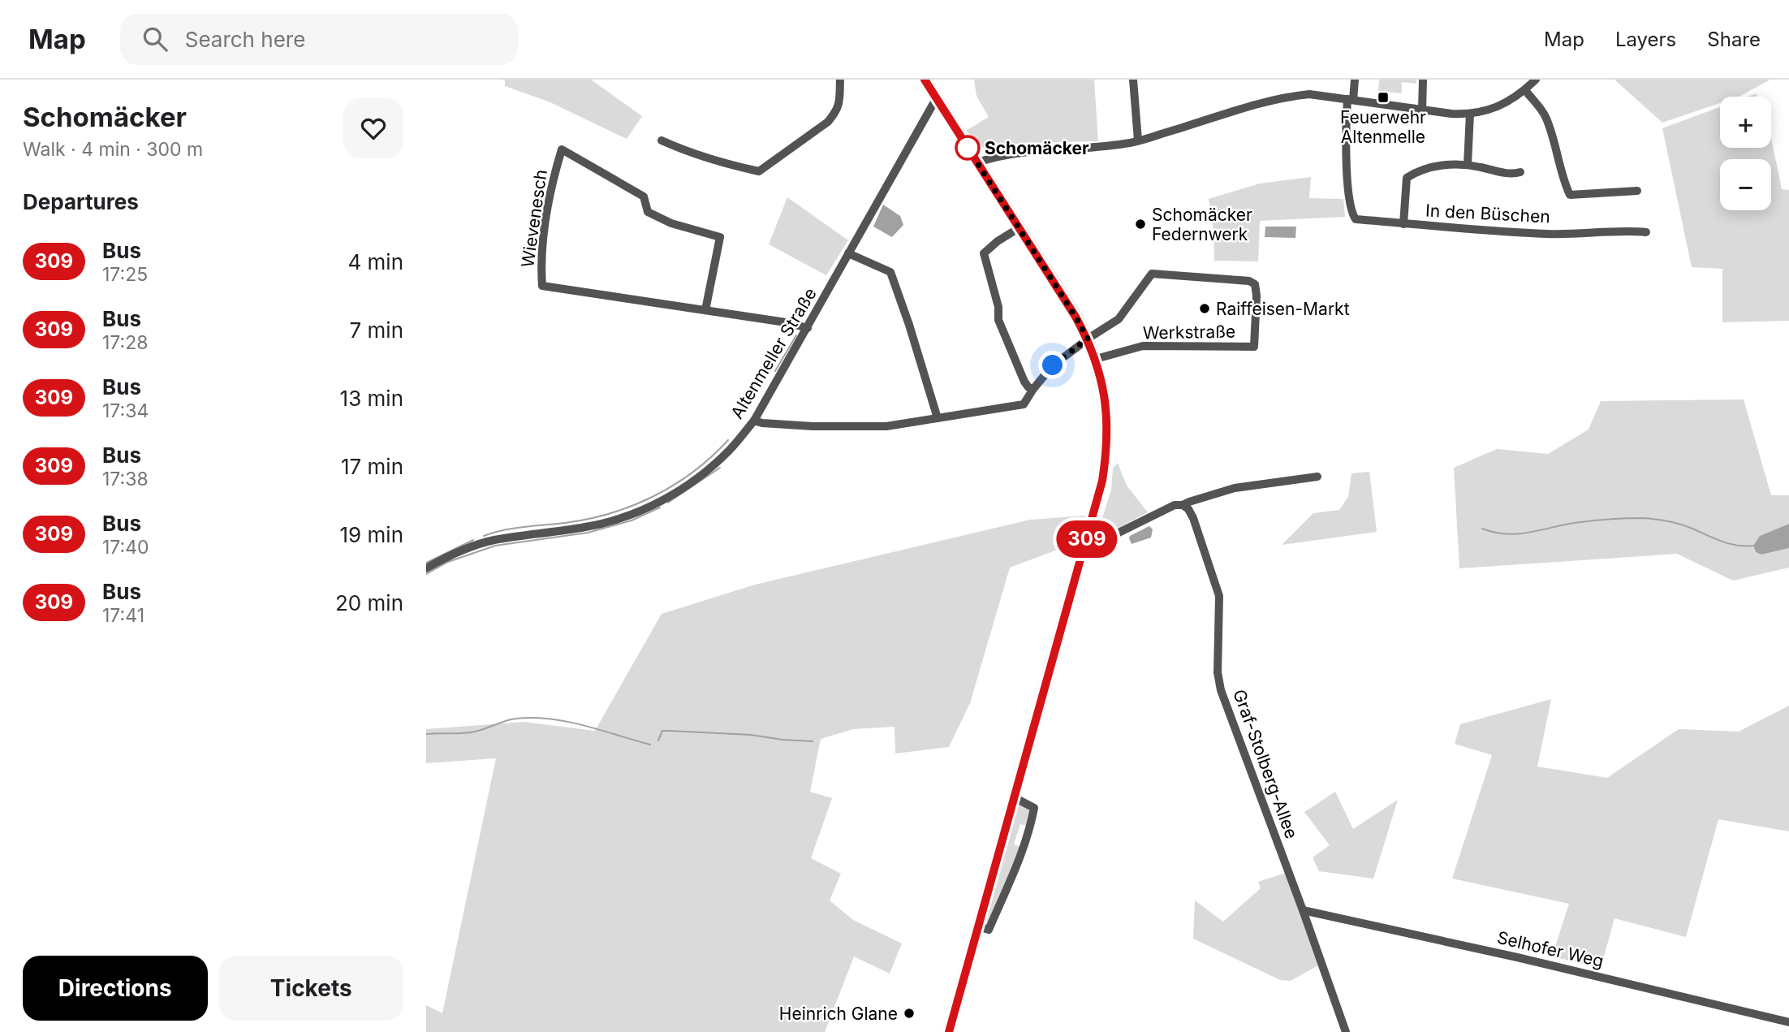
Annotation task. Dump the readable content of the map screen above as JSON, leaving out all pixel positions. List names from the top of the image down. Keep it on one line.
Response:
{"streets":{"street":["In den Büschen","Wievenesch","Werkstraße","Altenmeller Straße","Graf-Stolberg-Allee","Selhofer Weg"]},"crossings":[["Wievenesch","Altenmeller Straße"],["Graf-Stolberg-Allee","Selhofer Weg"]],"places":{"transit":["Feuerwehr Altenmelle"],"other":["Schomäcker","Schomäcker Federnwerk","Raiffeisen-Markt","Heinrich Glane"]},"lines":["bus line 309"],"page":{"header":"Map","search":"Search here","nav":["Map","Layers","Share"],"heading":[["Schomäcker","Walk · 4 min · 300 m"],"Departures"],"on_map":"309","map_buttons":["+","−"],"list":[{"mark":"309","name":"Bus","note":"17:25","value":"4 min"},{"mark":"309","name":"Bus","note":"17:28","value":"7 min"},{"mark":"309","name":"Bus","note":"17:34","value":"13 min"},{"mark":"309","name":"Bus","note":"17:38","value":"17 min"},{"mark":"309","name":"Bus","note":"17:40","value":"19 min"},{"mark":"309","name":"Bus","note":"17:41","value":"20 min"}],"buttons":["Directions","Tickets"]}}
